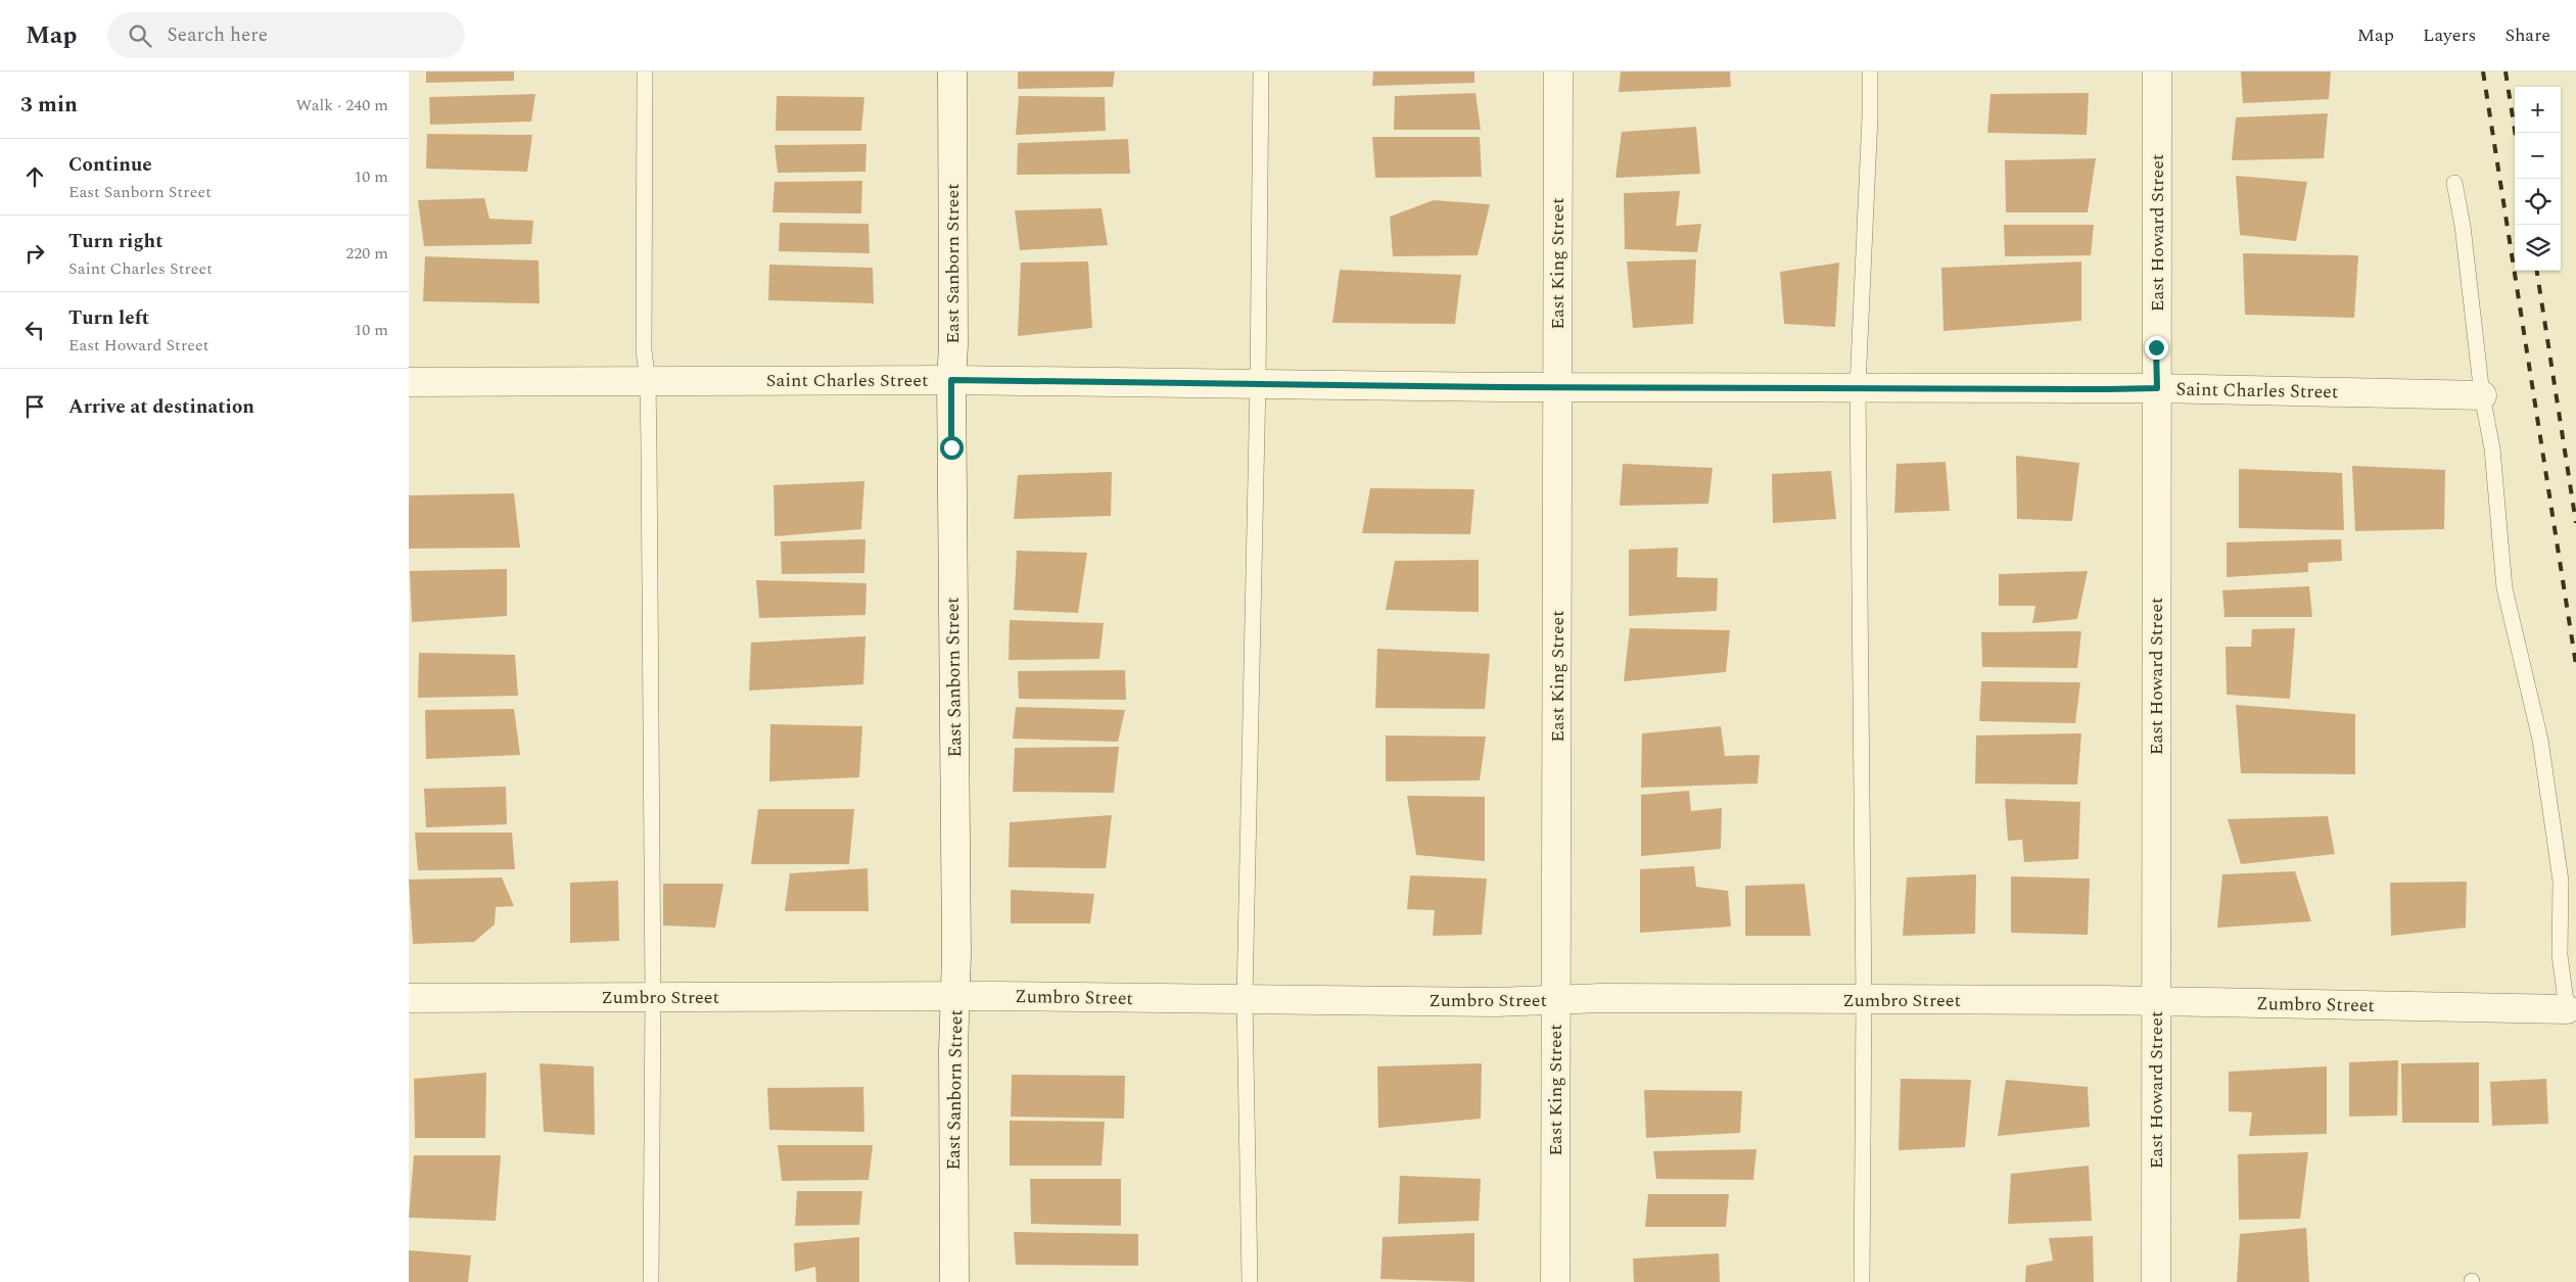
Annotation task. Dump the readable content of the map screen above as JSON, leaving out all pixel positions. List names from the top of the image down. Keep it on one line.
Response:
{"streets":{"street":["East Howard Street","East Sanborn Street","East King Street","Saint Charles Street","Zumbro Street"]},"crossings":[["East Howard Street","Saint Charles Street"],["East Howard Street","Zumbro Street"],["East Sanborn Street","Saint Charles Street"],["East Sanborn Street","Zumbro Street"],["East King Street","Saint Charles Street"],["East King Street","Zumbro Street"]],"page":{"header":"Map","search":"Search here","nav":["Map","Layers","Share"],"heading":["3 min","Walk · 240 m"],"map_buttons":["+","−"],"list":[["Continue","East Sanborn Street","10 m"],["Turn right","Saint Charles Street","220 m"],["Turn left","East Howard Street","10 m"],"Arrive at destination"]}}
